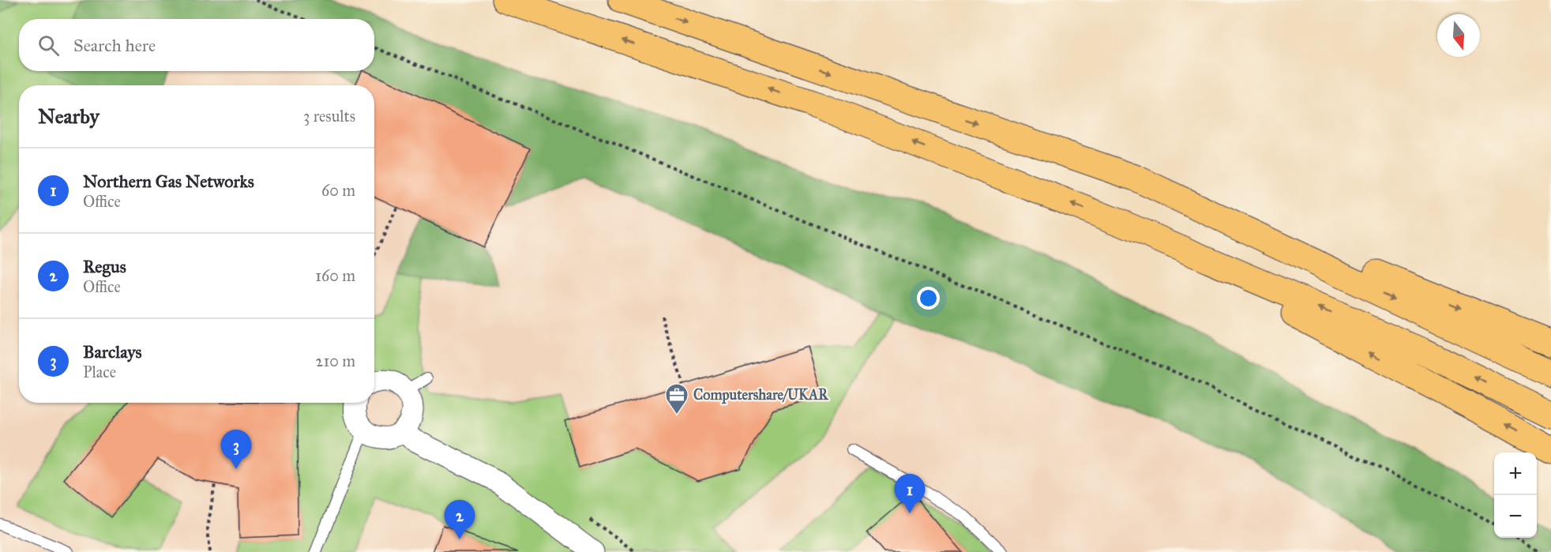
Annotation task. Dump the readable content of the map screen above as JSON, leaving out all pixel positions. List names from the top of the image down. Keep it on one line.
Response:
{"places":{"office":["Computershare/UKAR"]},"north":"bottom","page":{"search":"Search here","heading":["Nearby","3 results"],"list":[{"mark":"1","name":"Northern Gas Networks","note":"Office","value":"60 m"},{"mark":"2","name":"Regus","note":"Office","value":"160 m"},{"mark":"3","name":"Barclays","note":"Place","value":"210 m"}],"pins":["3","1","2"],"map_buttons":["+","−"]}}
